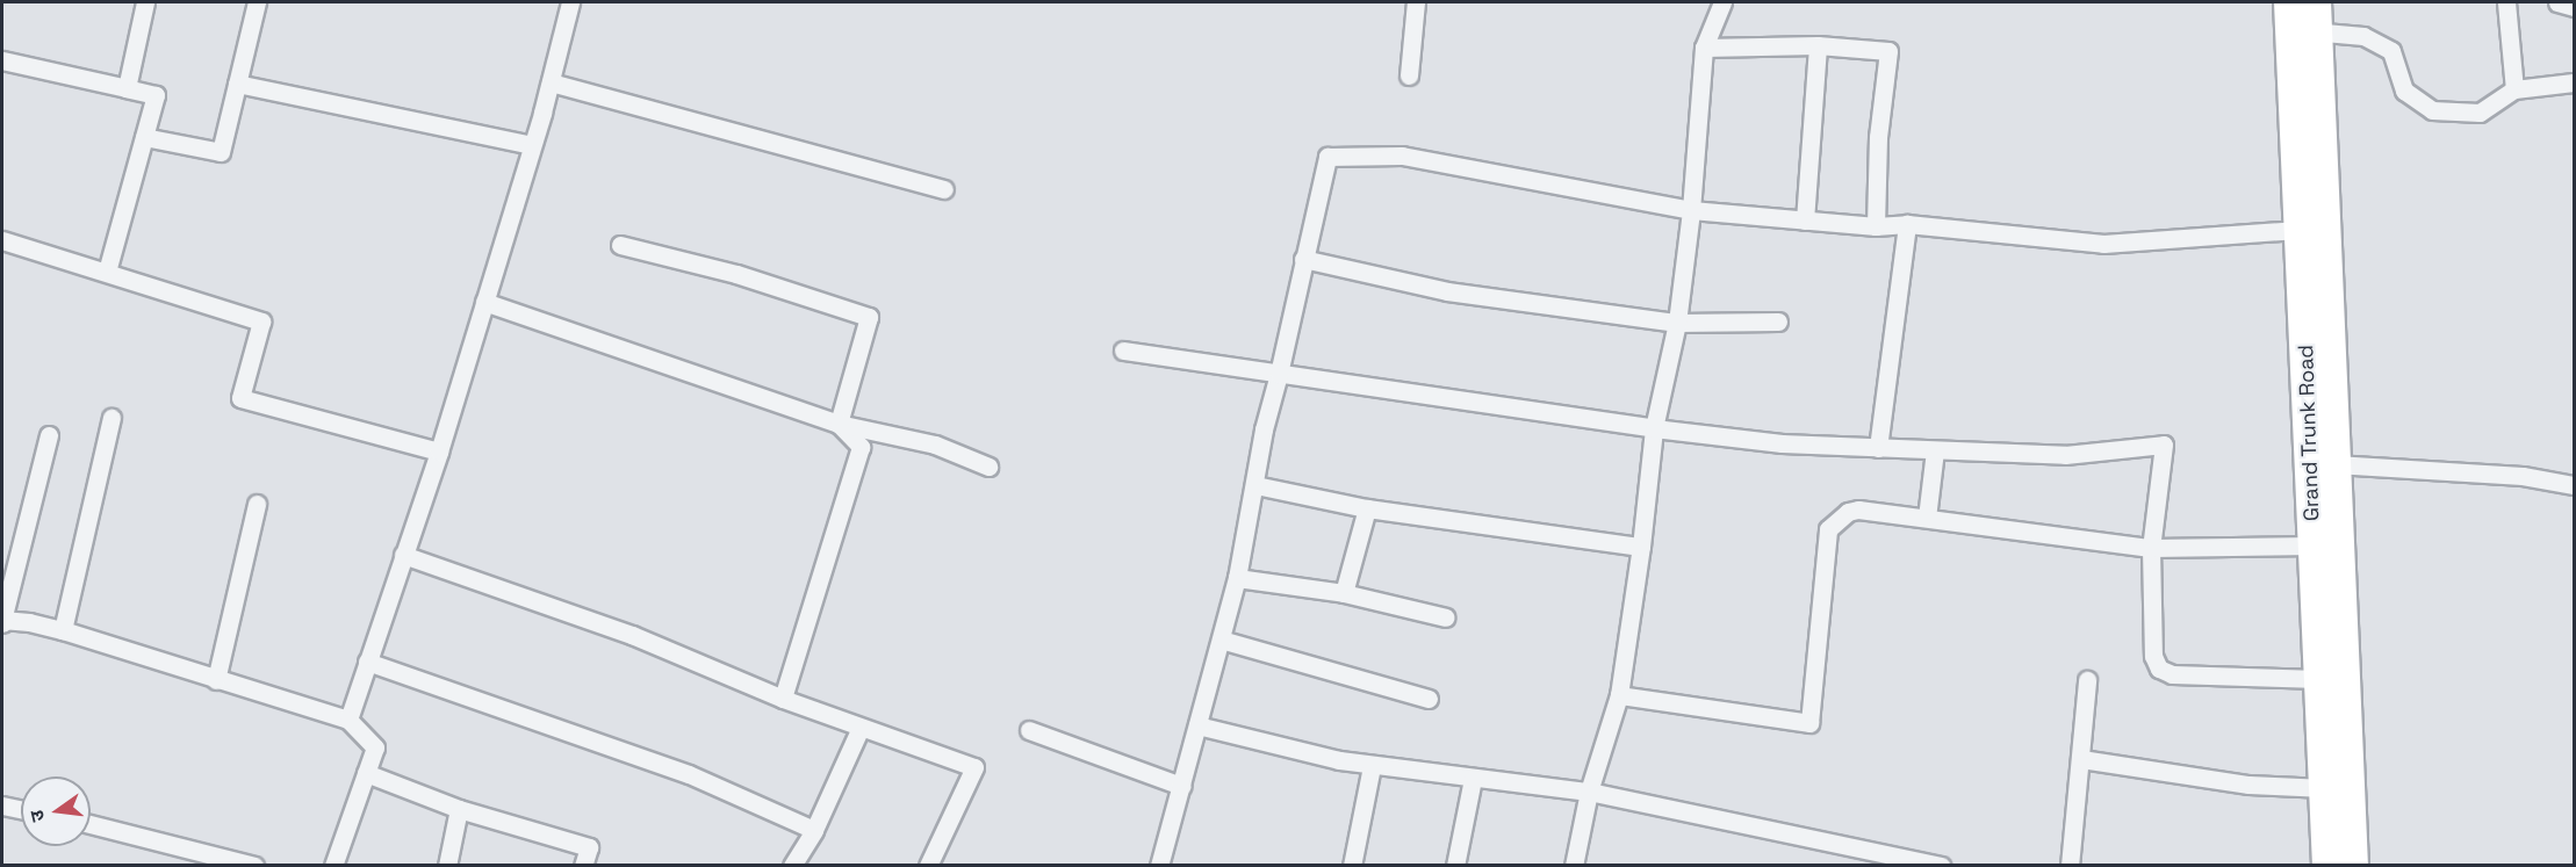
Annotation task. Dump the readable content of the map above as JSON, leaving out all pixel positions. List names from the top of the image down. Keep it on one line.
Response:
{"streets":{"highway":["Grand Trunk Road"]},"north":"left"}
